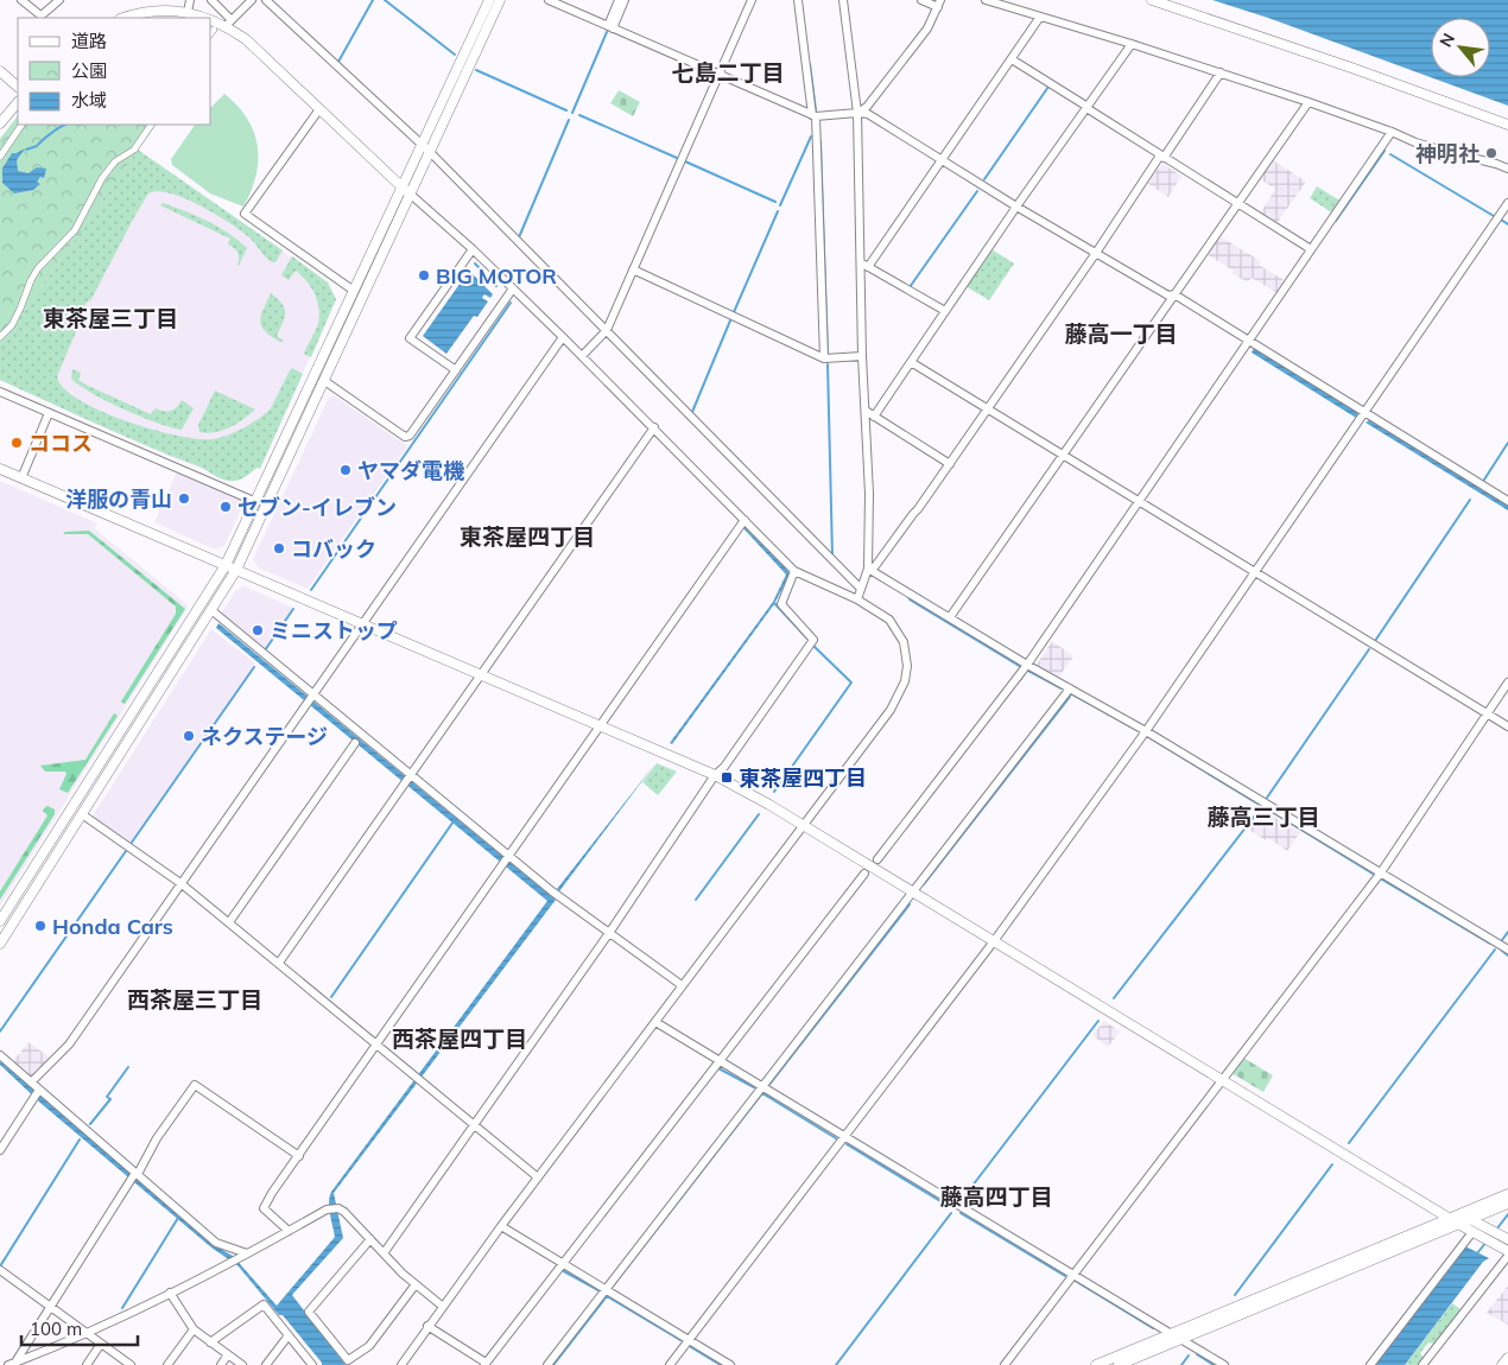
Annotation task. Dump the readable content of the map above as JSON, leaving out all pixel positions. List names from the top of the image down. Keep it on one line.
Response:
{"districts":["七島二丁目","東茶屋三丁目","藤高一丁目","東茶屋四丁目","藤高三丁目","西茶屋三丁目","西茶屋四丁目","藤高四丁目"],"places":{"other":["神明社","BIG MOTOR","ココス","ヤマダ電機","洋服の青山","セブン-イレブン","コバック","ミニストップ","ネクステージ","Honda Cars"],"transit":["東茶屋四丁目"]},"legend":["道路","公園","水域"],"scale_bar":"100 m","north":"top left"}
